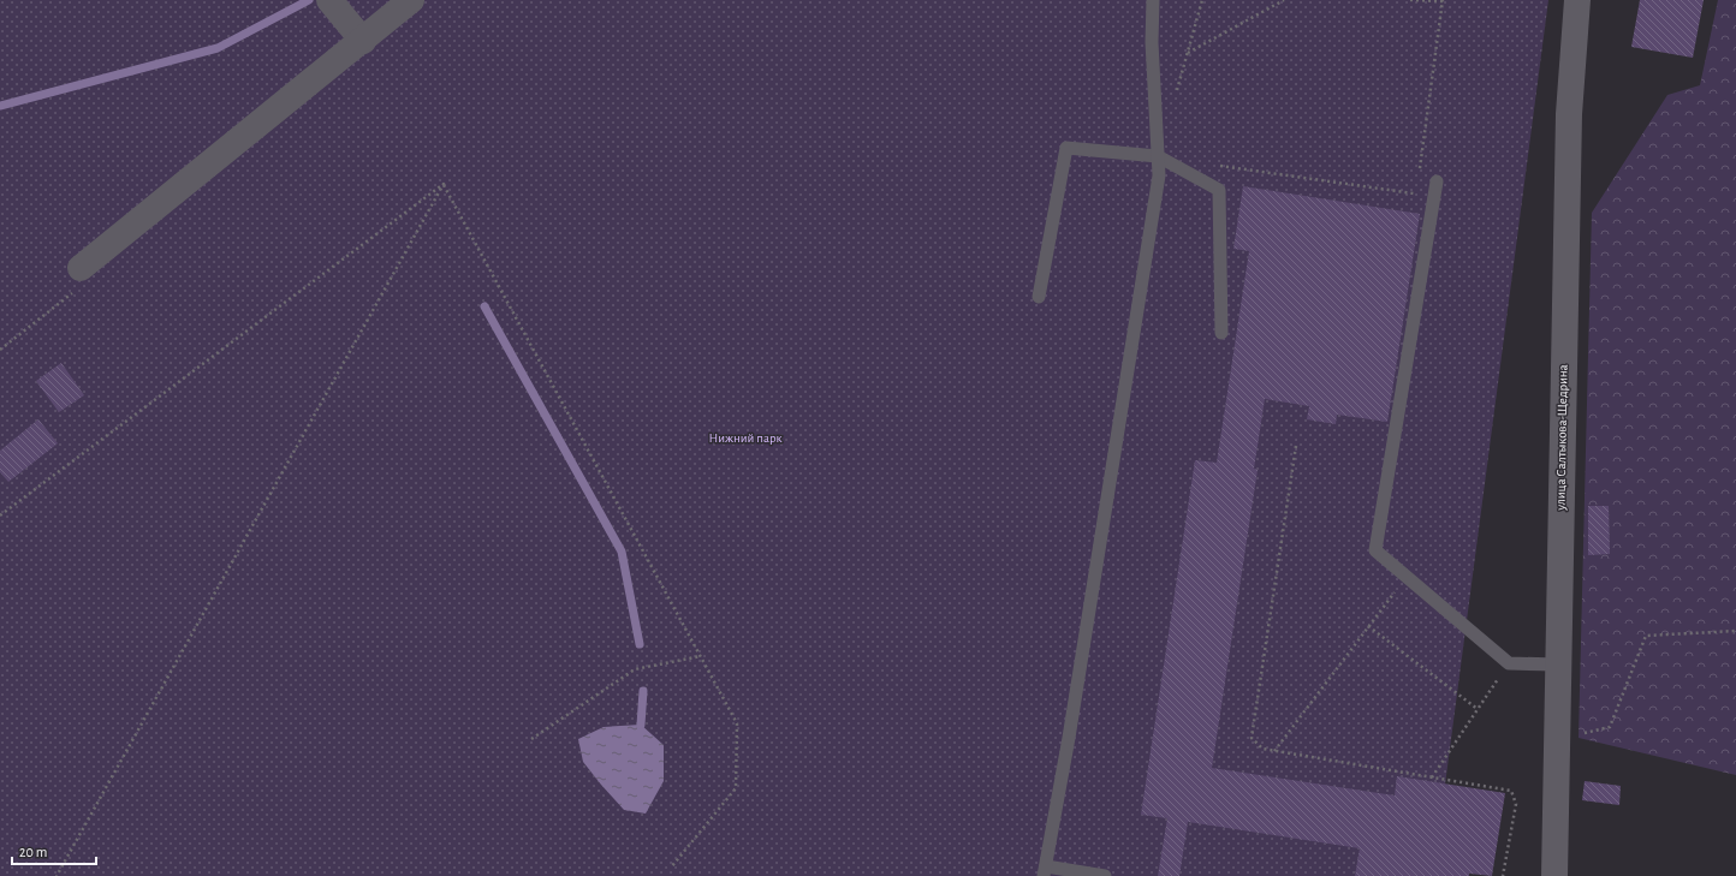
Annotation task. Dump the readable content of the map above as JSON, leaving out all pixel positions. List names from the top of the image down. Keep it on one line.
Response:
{"streets":{"street":["улица Салтыкова-Щедрина"]},"parks":["Нижний парк"],"scale_bar":"20 m"}
